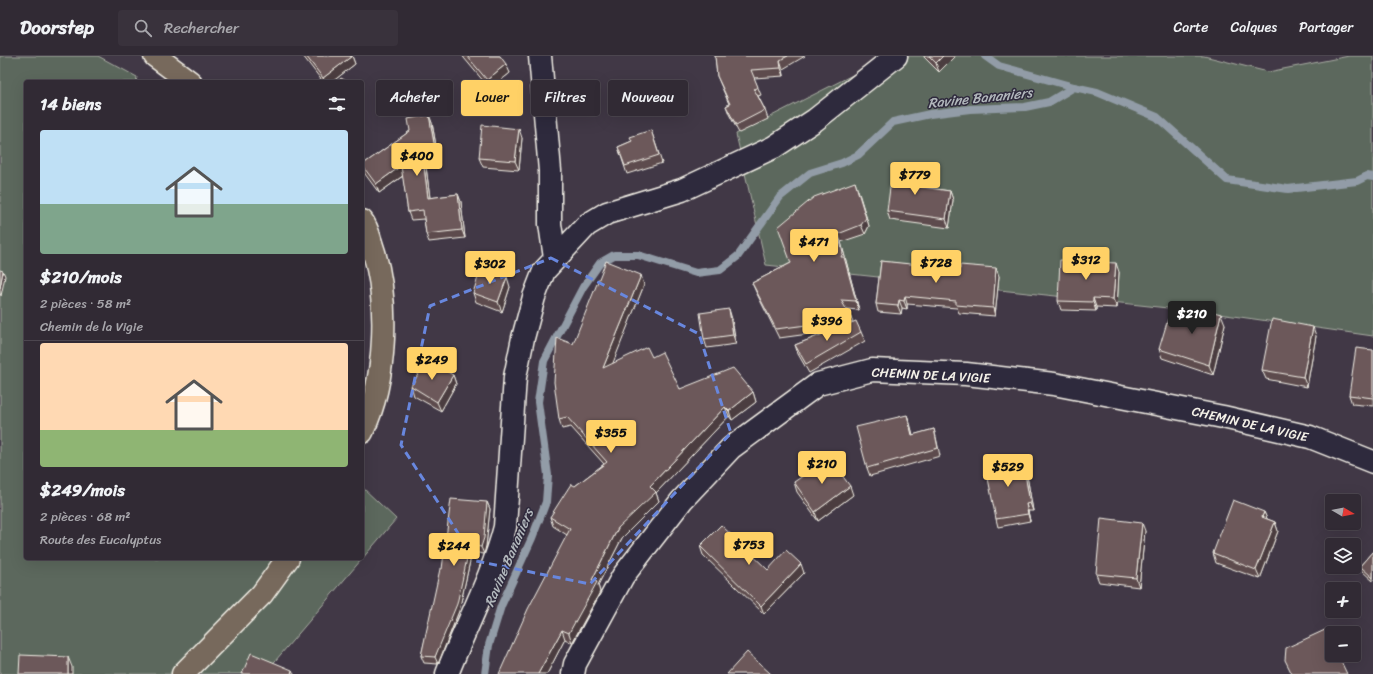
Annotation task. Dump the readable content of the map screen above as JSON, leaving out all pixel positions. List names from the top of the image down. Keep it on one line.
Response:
{"streets":{"street":["CHEMIN DE LA VIGIE"]},"water":["Ravine Bananiers"],"north":"right","page":{"header":"Doorstep","search":"Rechercher","nav":["Carte","Calques","Partager"],"chip":["Acheter","Louer","Filtres","Nouveau"],"heading":"14 biens","list":[{"name":"$210/mois","note":"2 pièces · 58 m² · Chemin de la Vigie"},{"name":"$249/mois","note":"2 pièces · 68 m² · Route des Eucalyptus"}],"price":["$400","$779","$471","$312","$728","$302","$210","$396","$249","$355","$210","$529","$753","$244"],"map_buttons":["+","−"]}}
